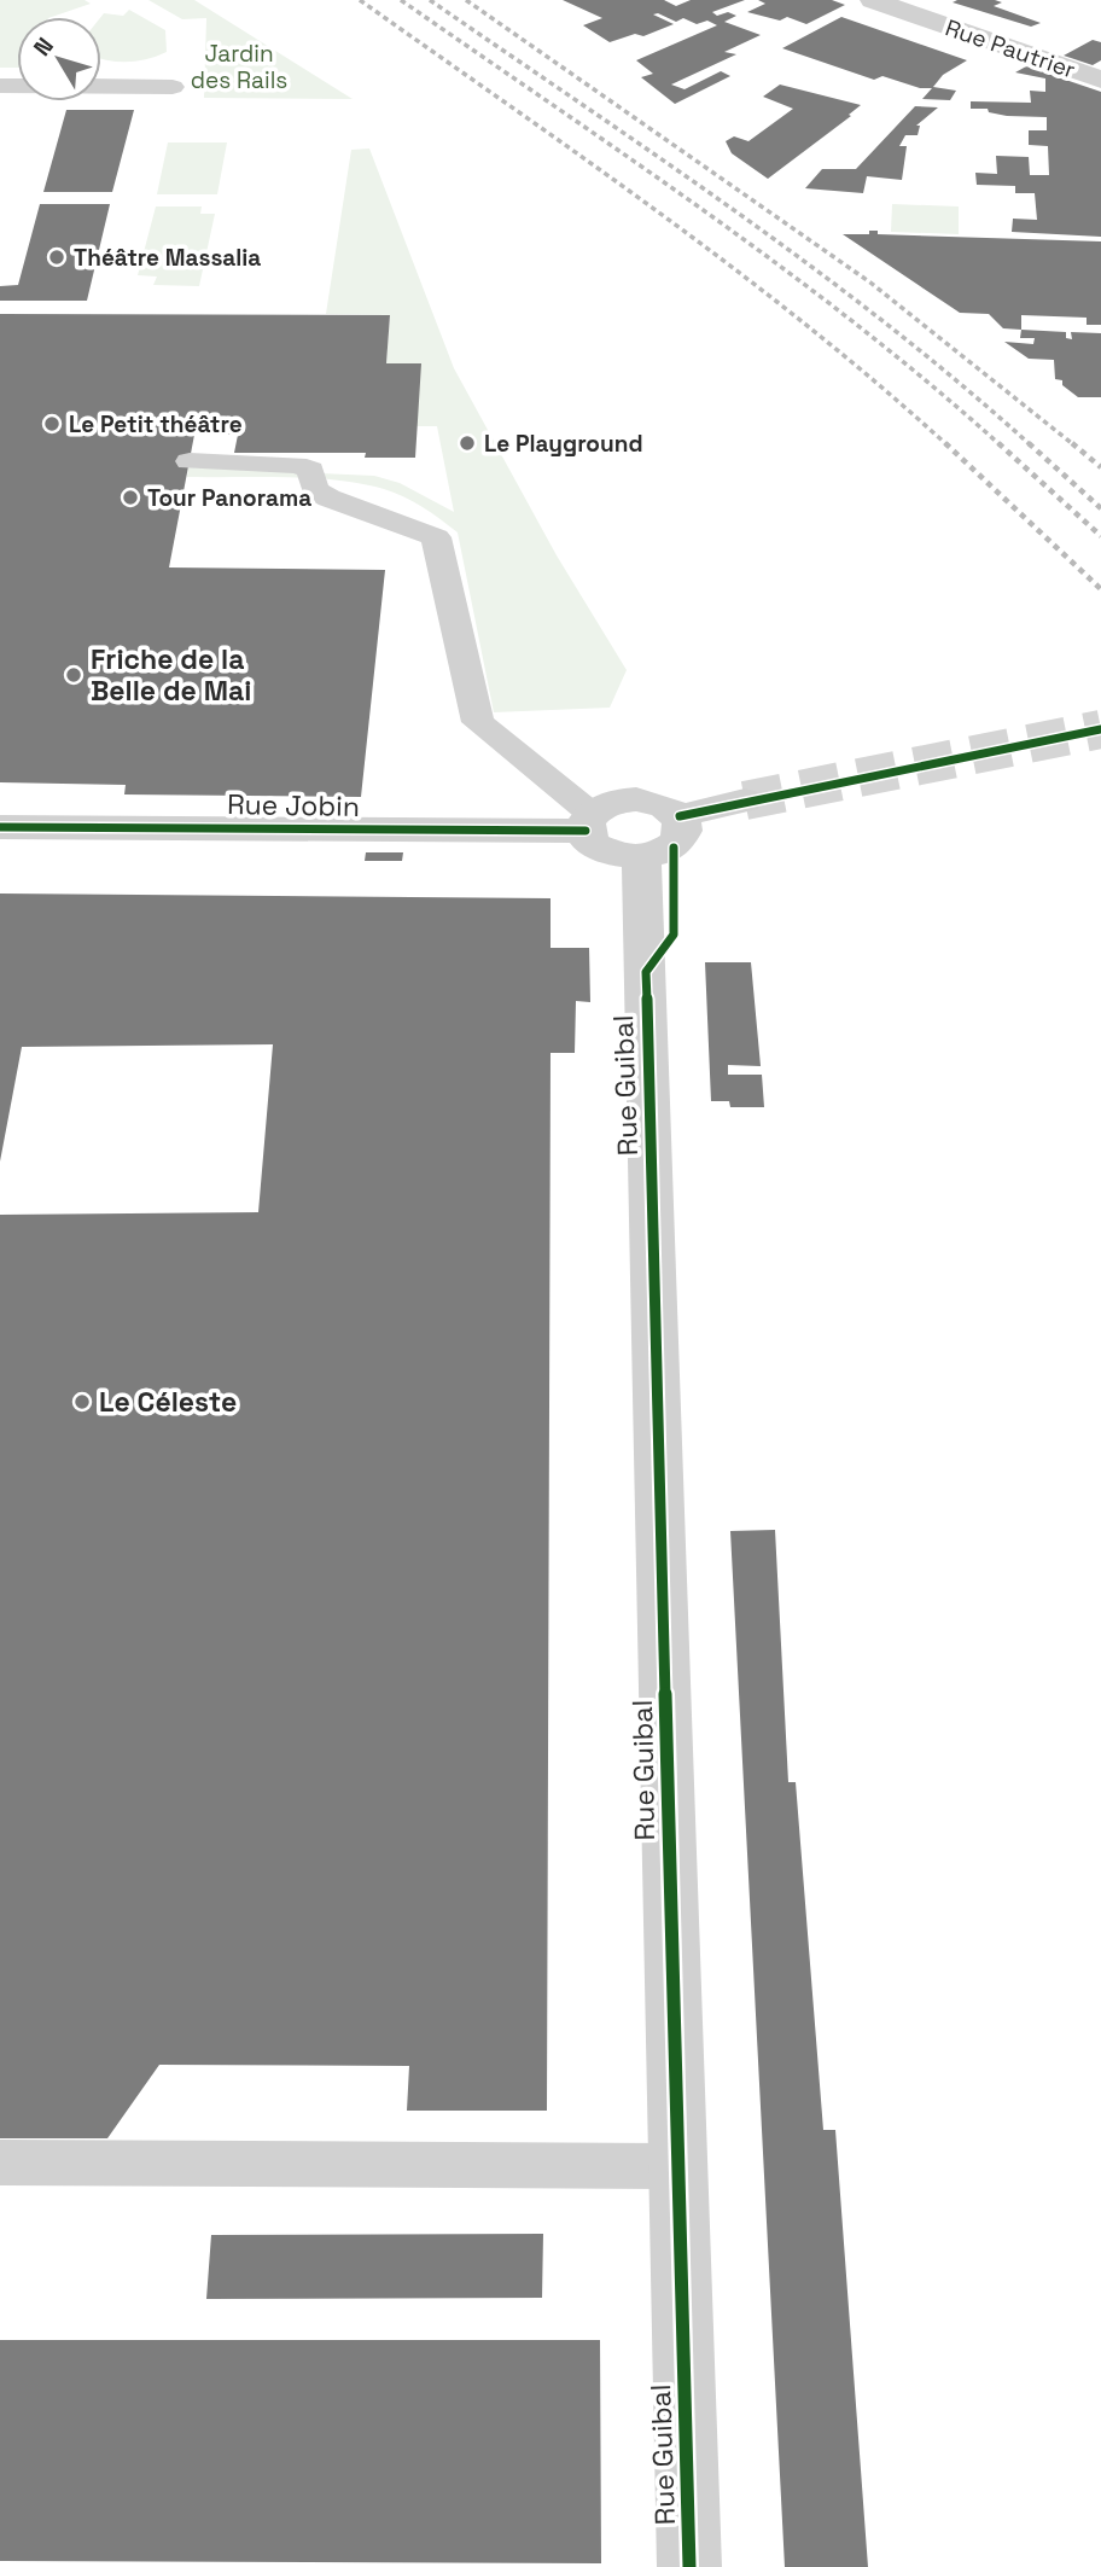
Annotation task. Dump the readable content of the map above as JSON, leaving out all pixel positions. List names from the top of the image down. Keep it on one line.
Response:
{"streets":{"street":["Rue Pautrier","Rue Jobin","Rue Guibal"]},"crossings":[["Rue Jobin","Rue Guibal"]],"parks":["Jardin des Rails"],"places":["Théâtre Massalia","Le Petit théâtre","Le Playground","Tour Panorama","Friche de la Belle de Mai","Le Céleste"],"north":"top left"}
